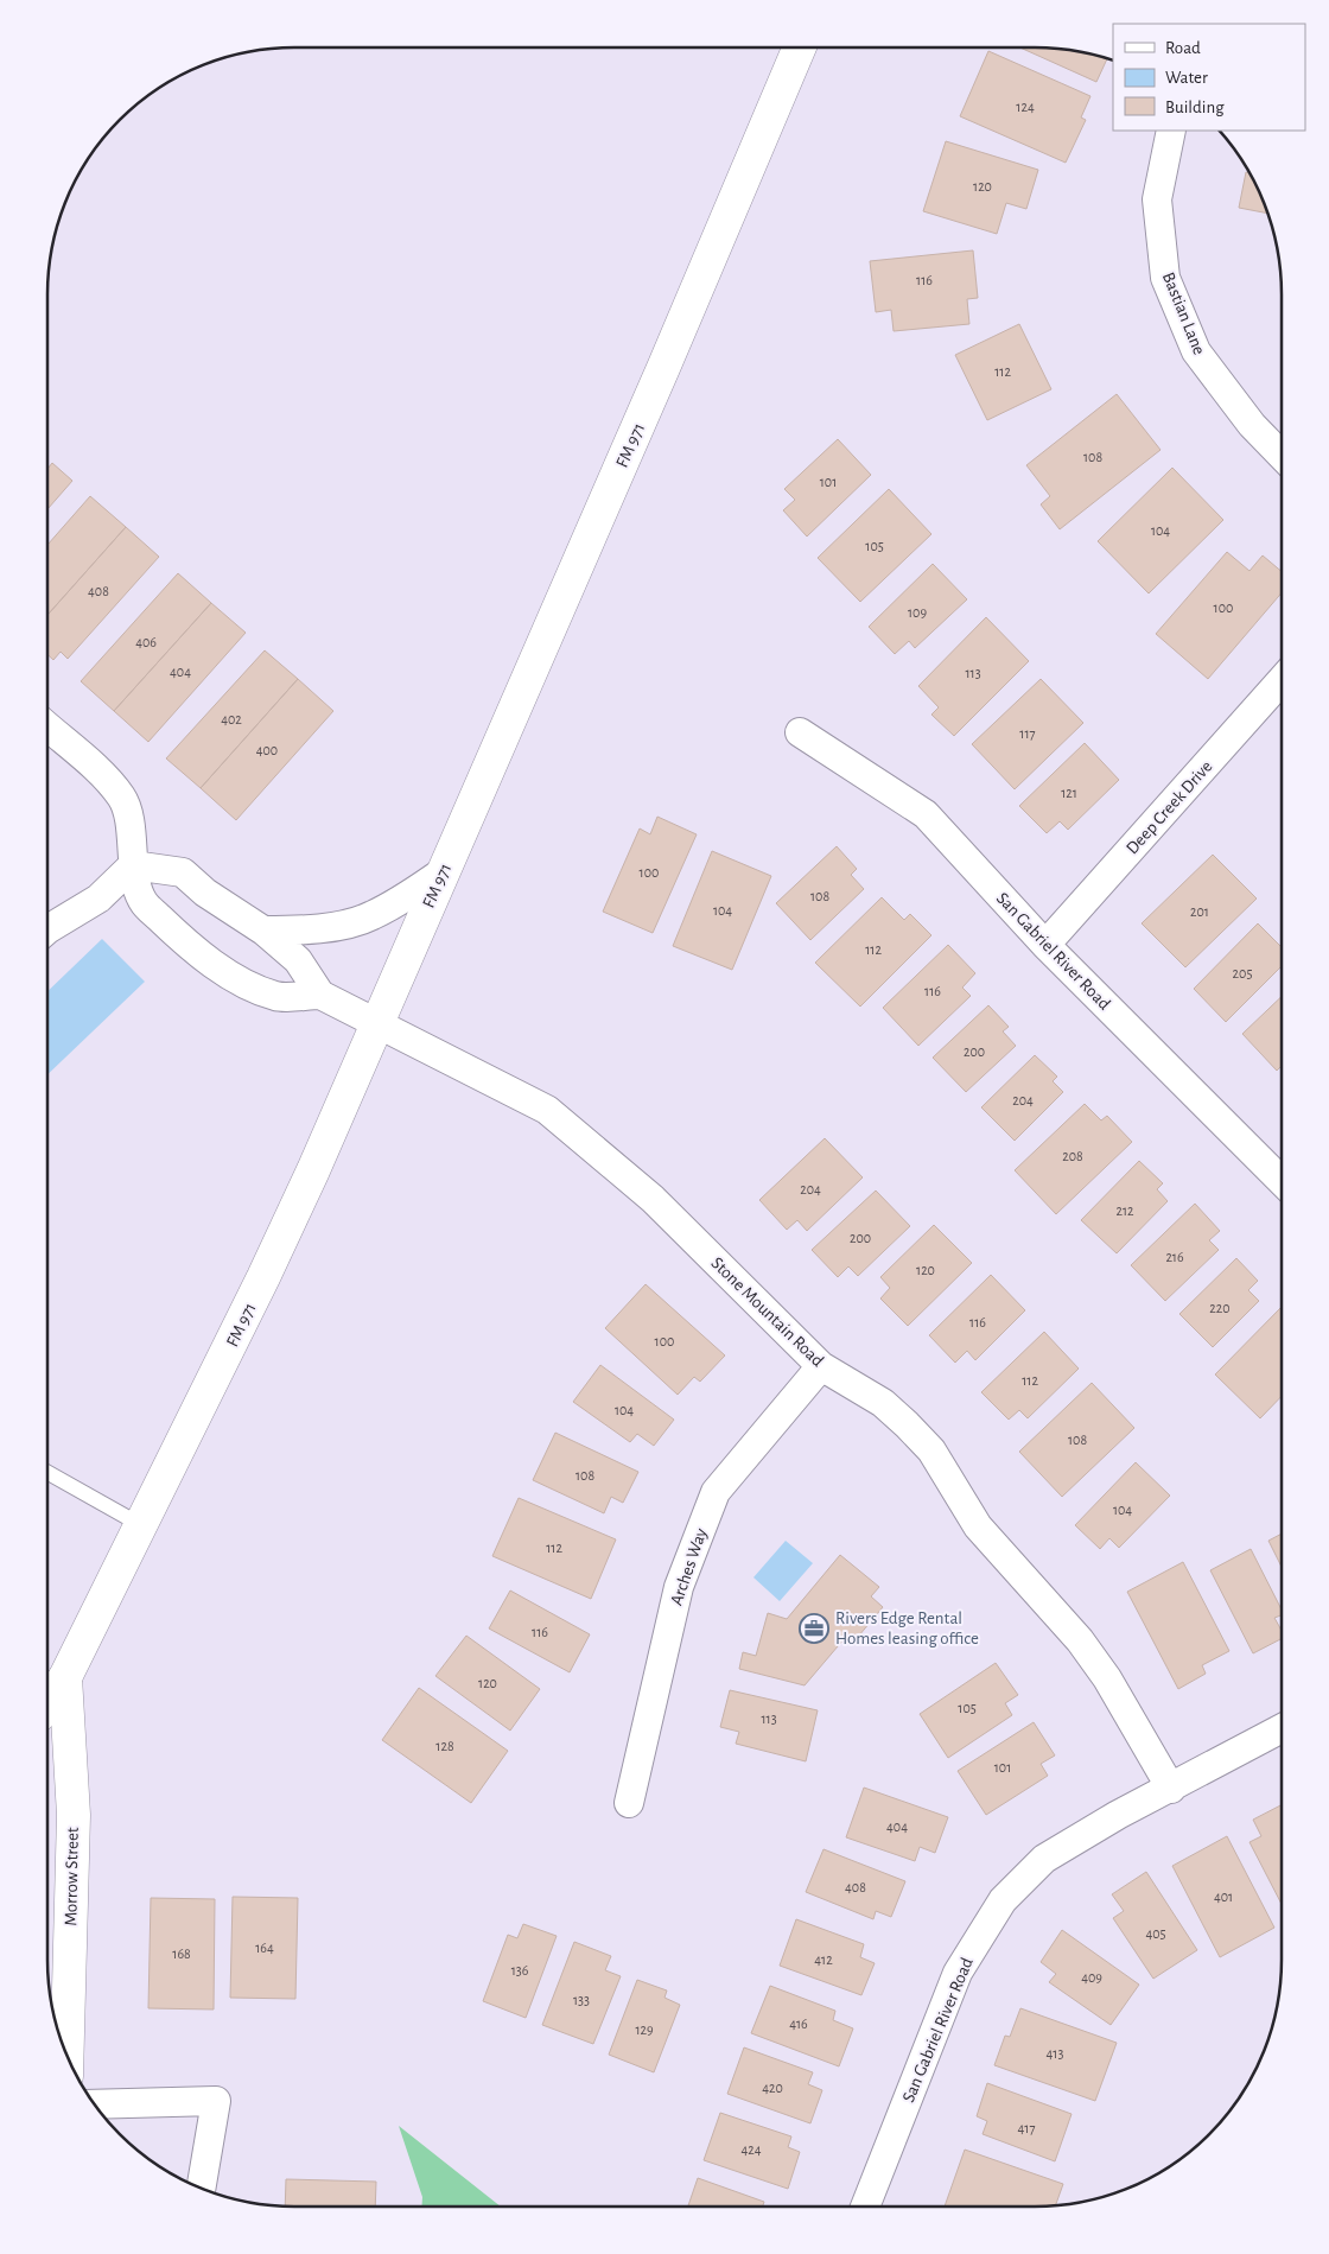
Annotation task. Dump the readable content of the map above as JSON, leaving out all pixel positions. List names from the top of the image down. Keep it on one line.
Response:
{"streets":{"main road":["FM 971","Morrow Street"],"street":["Bastian Lane","Deep Creek Drive","San Gabriel River Road","Stone Mountain Road","Arches Way"]},"crossings":[["FM 971","Stone Mountain Road"],["FM 971","Morrow Street"],["Deep Creek Drive","San Gabriel River Road"],["San Gabriel River Road","Stone Mountain Road"],["Stone Mountain Road","Arches Way"]],"places":{"office":["Rivers Edge Rental Homes leasing office"]},"house_numbers":["124","120","116","112","108","101","104","105","408","100","109","406","404","113","402","117","400","121","100","108","104","201","112","205","116","200","204","208","204","212","200","216","120","220","116","100","112","104","108","108","104","112","116","120","105","113","128","101","404","408","401","405","164","168","412","136","409","133","416","129","413","420","417","424"],"legend":["Road","Water","Building"]}
